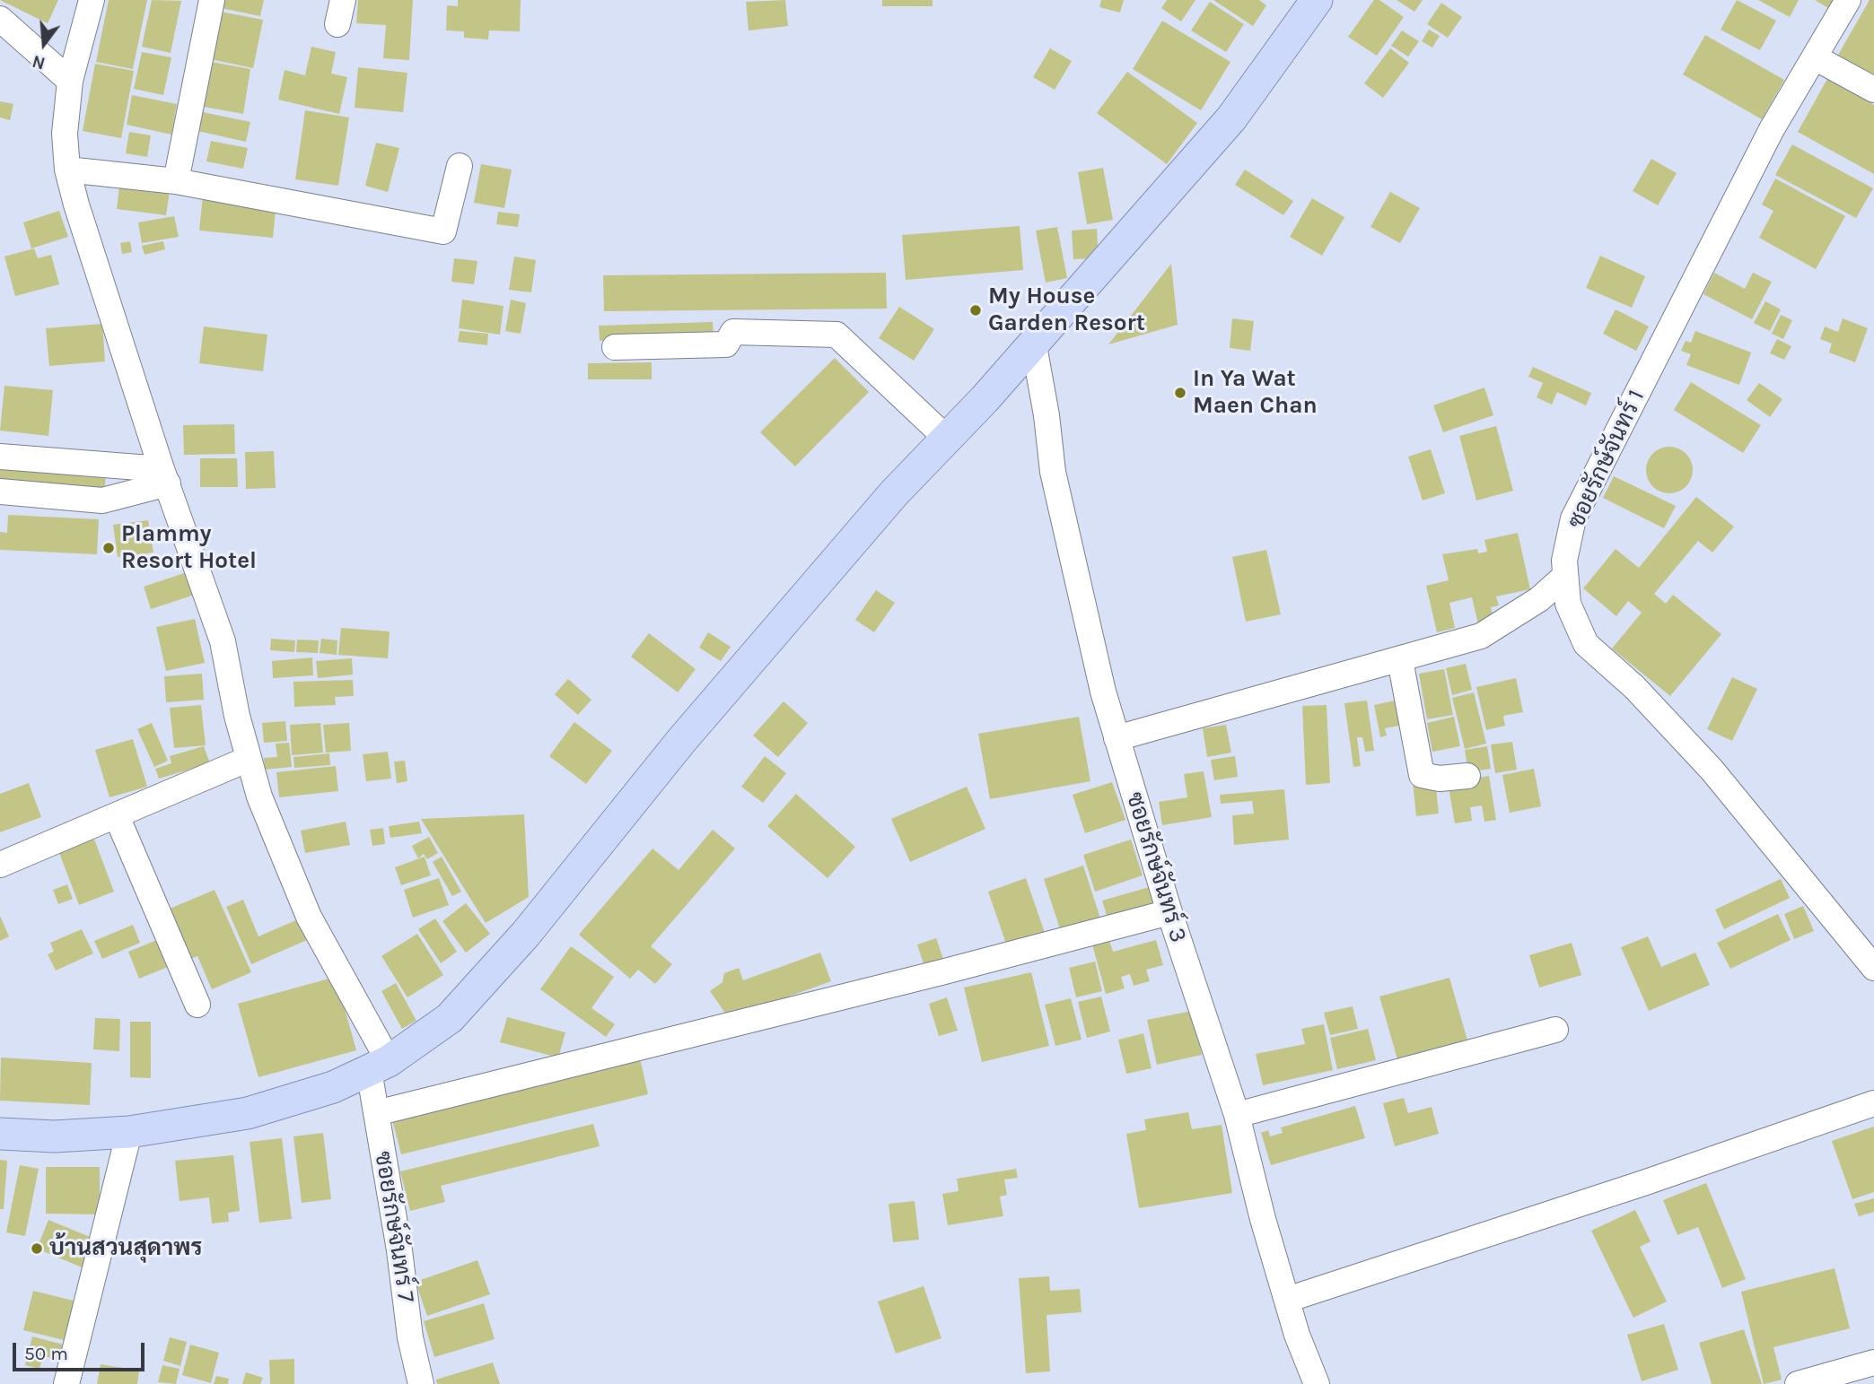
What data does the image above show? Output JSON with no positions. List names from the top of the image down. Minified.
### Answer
{"streets":{"street":["ซอยรักษ์จันทร์ 1","ซอยรักษ์จันทร์ 3","ซอยรักษ์จันทร์ 7"]},"places":["My House Garden Resort","In Ya Wat Maen Chan","Plammy Resort Hotel","บ้านสวนสุดาพร"],"scale_bar":"50 m","north":"bottom"}
